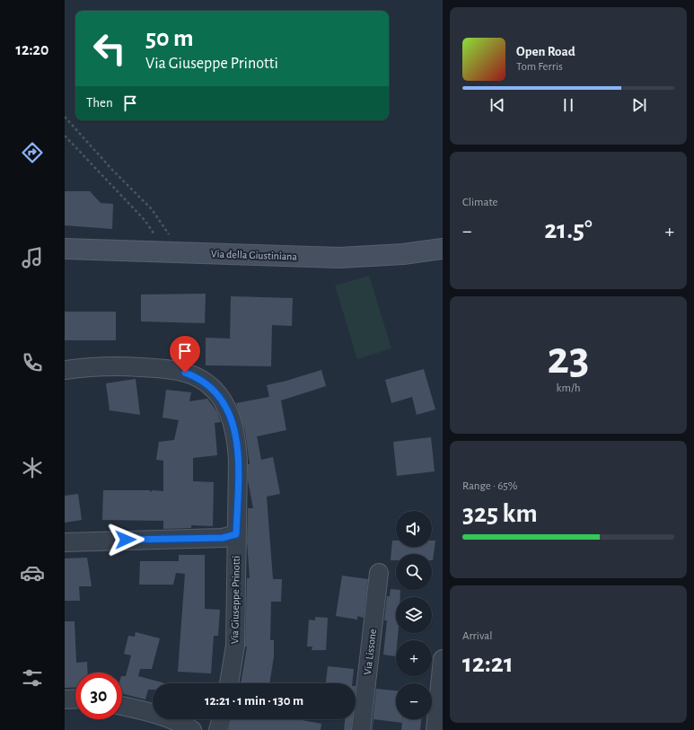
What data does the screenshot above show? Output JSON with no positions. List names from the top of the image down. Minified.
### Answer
{"streets":{"street":["Via della Giustiniana","Via Giuseppe Prinotti","Via Lissone"]},"page":{"tabs":"12:20","turn":["50 m","Via Giuseppe Prinotti"],"song":["Open Road","Tom Ferris"],"then":"Then","tile":["Climate",["23","km/h"],["Range · 65%","325 km"],["Arrival","12:21"]],"heat":["−","21.5°","+"],"map_buttons":["+","−"],"limit":"30","trip":"12:21 · 1 min · 130 m"}}
